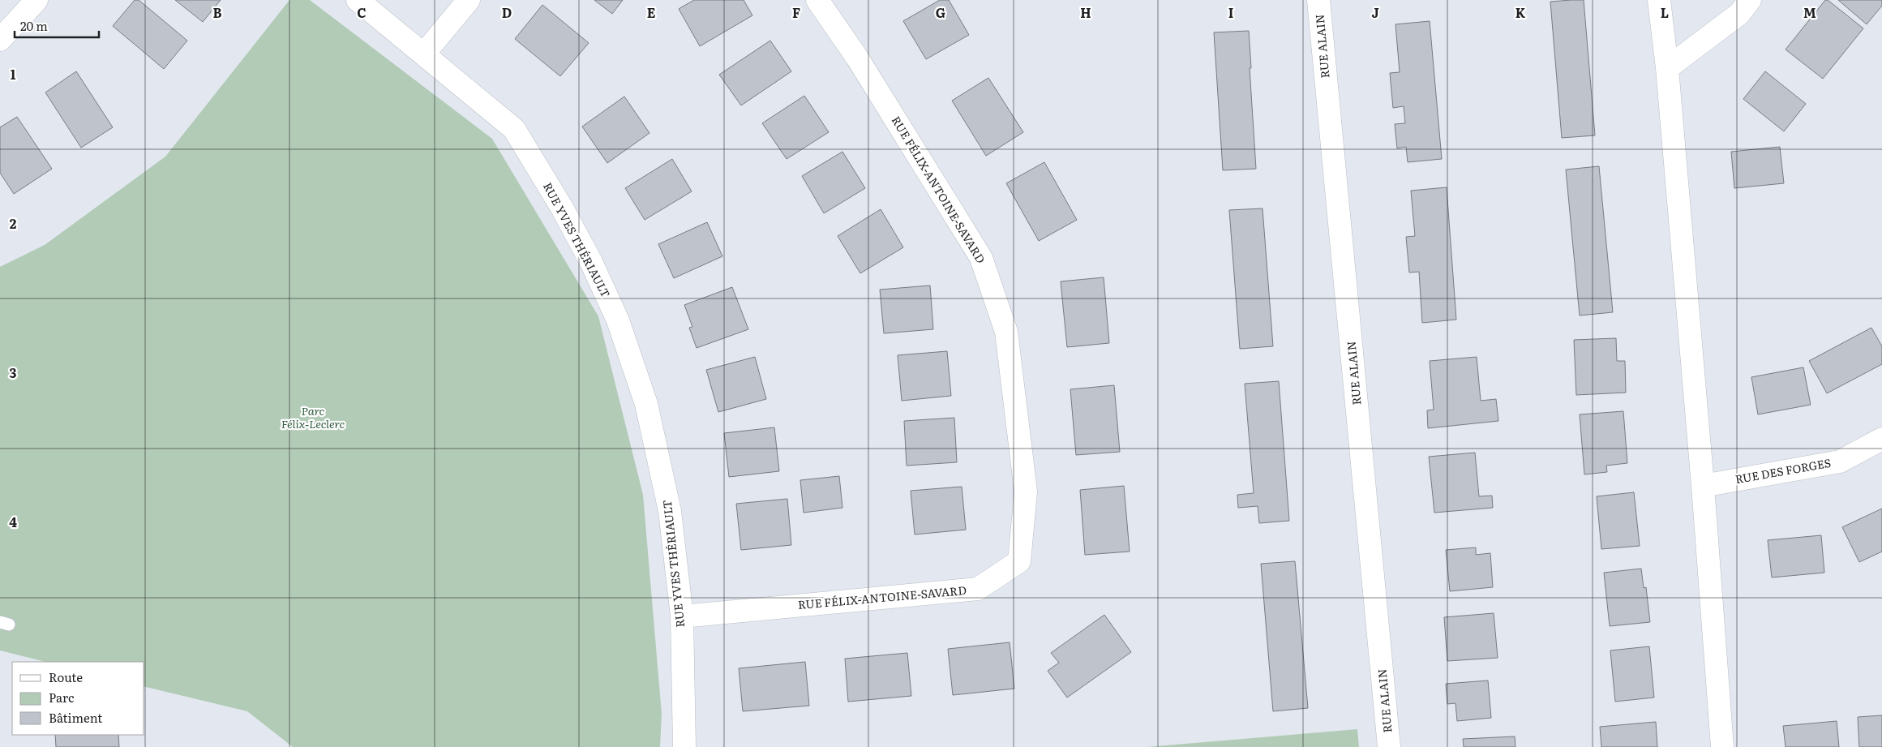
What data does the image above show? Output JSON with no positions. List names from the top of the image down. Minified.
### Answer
{"streets":{"street":["RUE ALAIN","RUE FÉLIX-ANTOINE-SAVARD","RUE YVES THÉRIAULT","RUE DES FORGES"]},"crossings":[["RUE FÉLIX-ANTOINE-SAVARD","RUE YVES THÉRIAULT"]],"parks":["Parc Félix-Leclerc"],"legend":["Route","Parc","Bâtiment"],"scale_bar":"20 m","grid":{"columns":["B","C","D","E","F","G","H","I","J","K","L","M"],"rows":["1","2","3","4"]}}
